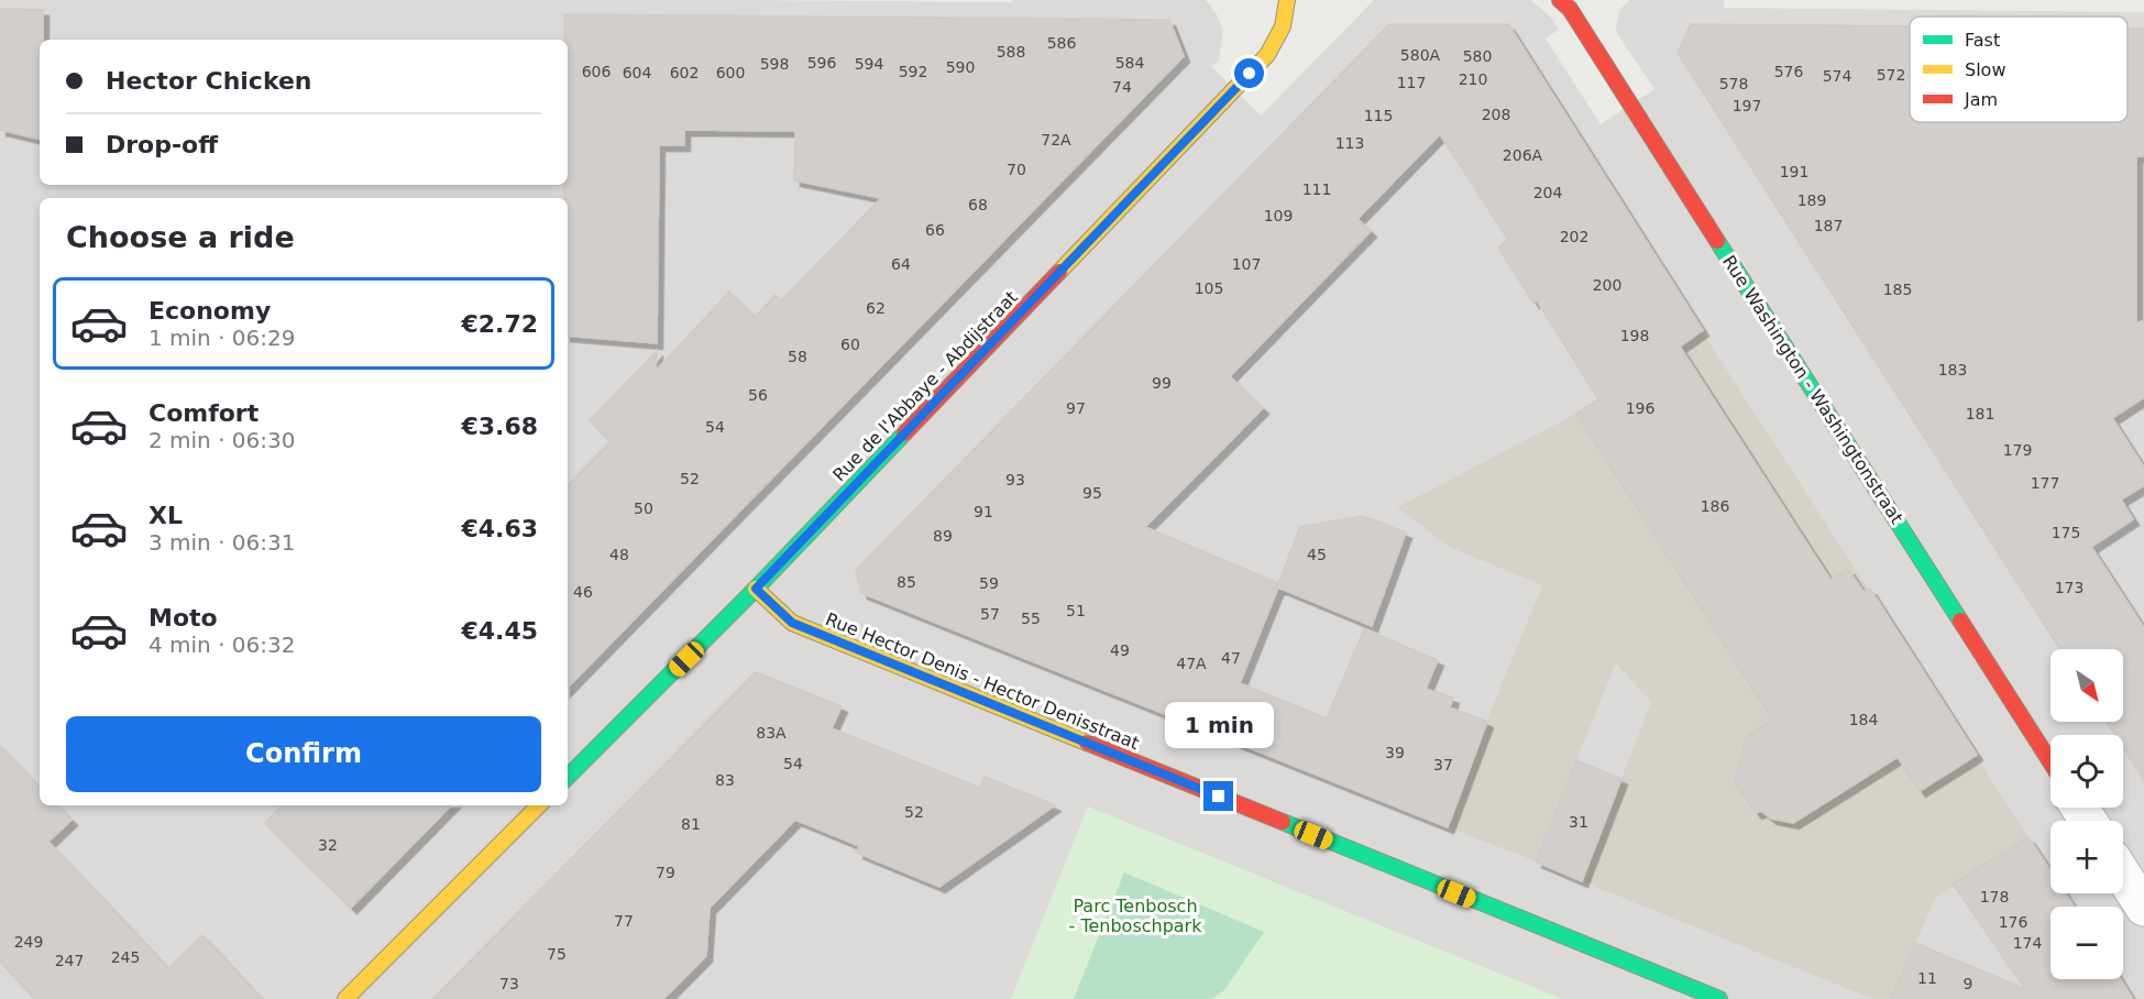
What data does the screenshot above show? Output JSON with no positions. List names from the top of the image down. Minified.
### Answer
{"streets":{"street":["Rue de l'Abbaye - Abdijstraat","Rue Washington - Washingtonstraat","Rue Hector Denis - Hector Denisstraat"]},"crossings":[["Rue de l'Abbaye - Abdijstraat","Rue Hector Denis - Hector Denisstraat"]],"parks":["Parc Tenbosch - Tenboschpark"],"house_numbers":["586","588","580A","580","596","584","598","594","590","606","592","576","604","602","600","572","574","210","117","578","74","197","208","115","72A","113","206A","70","191","111","204","189","68","109","187","66","202","64","107","200","105","185","62","198","60","58","183","99","56","97","196","181","54","179","52","93","177","95","186","50","91","175","89","48","45","85","59","173","46","51","57","55","49","47","47A","184","83A","39","54","37","83","52","31","81","32","79","178","77","176","249","174","75","245","247","11","73","9"],"legend":["Fast","Slow","Jam"],"north":"bottom right","page":{"banner":["Hector Chicken","Drop-off"],"heading":"Choose a ride","list":[{"name":"Economy","note":"1 min · 06:29","value":"€2.72"},{"name":"Comfort","note":"2 min · 06:30","value":"€3.68"},{"name":"XL","note":"3 min · 06:31","value":"€4.63"},{"name":"Moto","note":"4 min · 06:32","value":"€4.45"}],"map_buttons":["+","−"],"bubble":"1 min","buttons":"Confirm"}}
